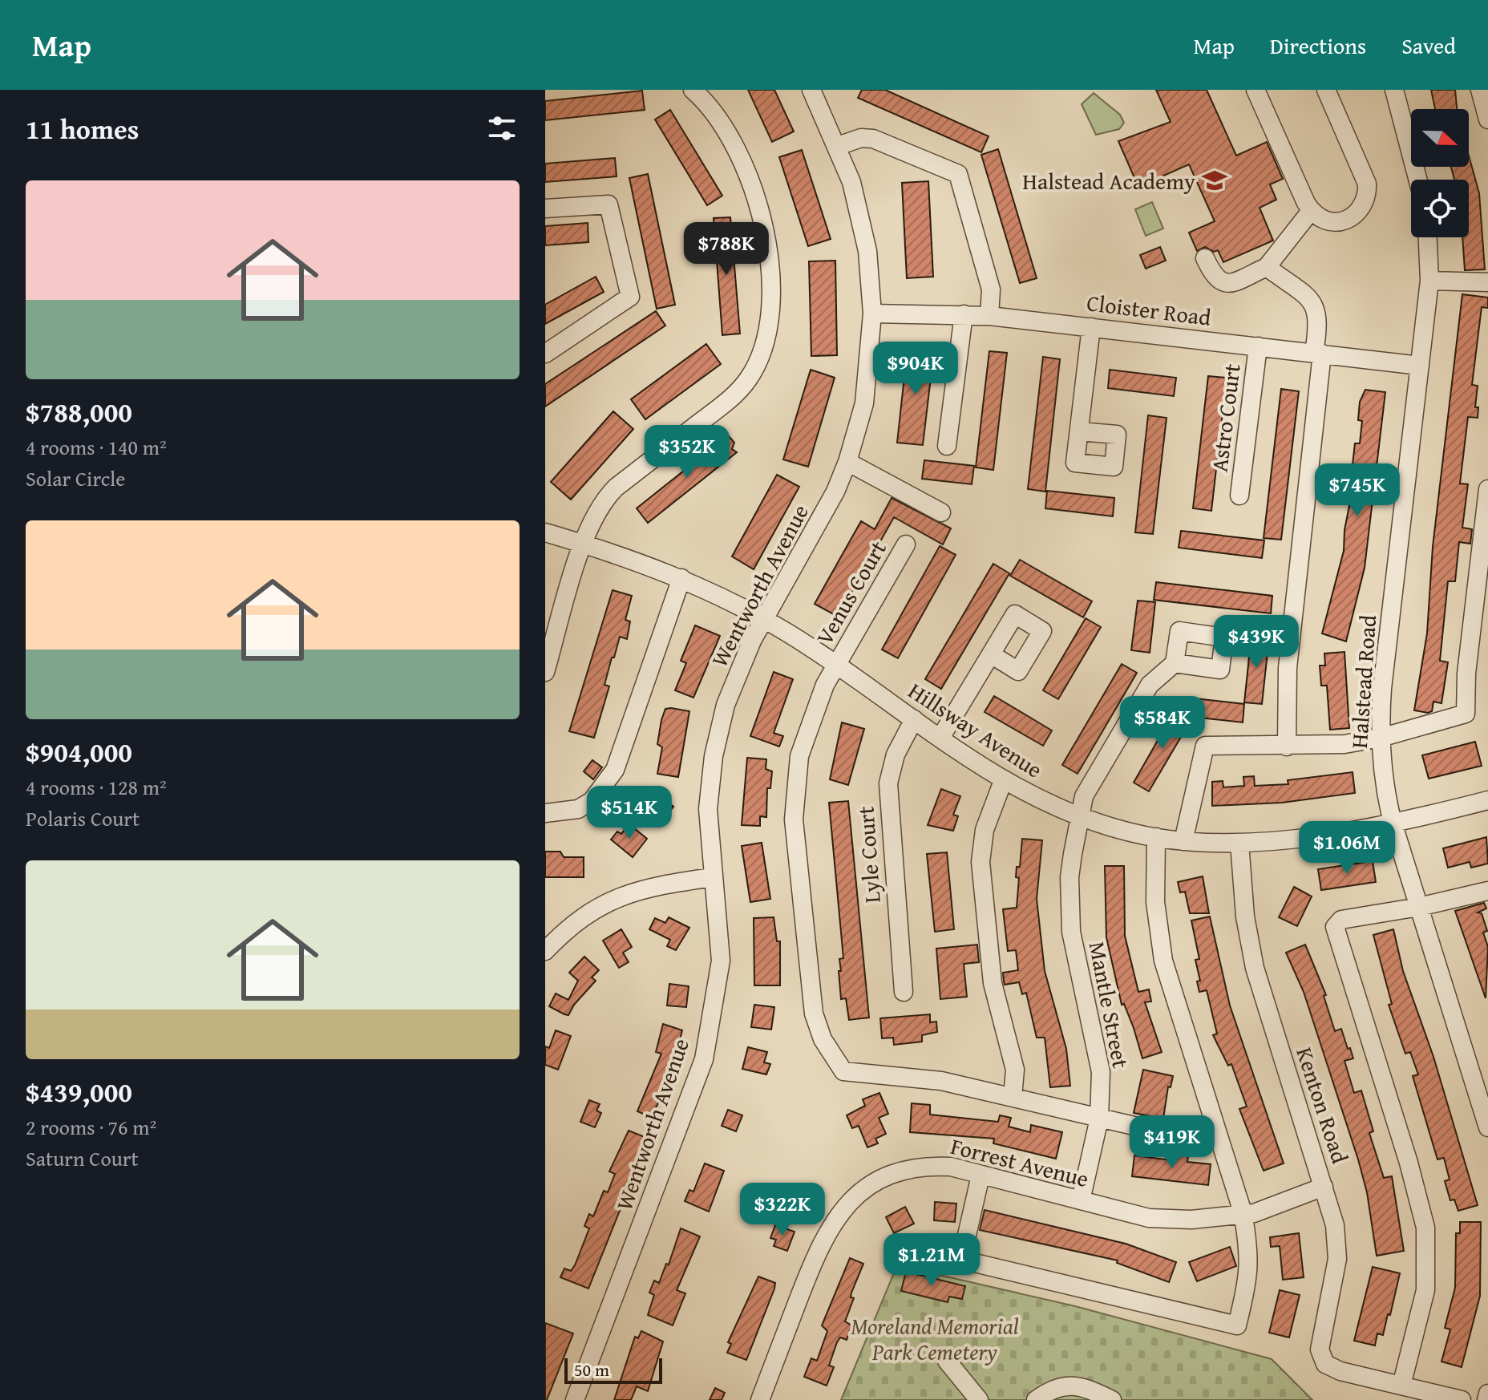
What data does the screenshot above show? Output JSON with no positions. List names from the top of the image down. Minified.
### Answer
{"streets":{"street":["Cloister Road","Astro Court","Wentworth Avenue","Venus Court","Halstead Road","Hillsway Avenue","Lyle Court","Mantle Street","Kenton Road","Forrest Avenue"]},"crossings":[["Cloister Road","Astro Court"],["Cloister Road","Wentworth Avenue"],["Cloister Road","Halstead Road"],["Wentworth Avenue","Hillsway Avenue"],["Venus Court","Hillsway Avenue"],["Halstead Road","Hillsway Avenue"],["Hillsway Avenue","Lyle Court"],["Hillsway Avenue","Mantle Street"],["Hillsway Avenue","Kenton Road"],["Mantle Street","Forrest Avenue"],["Kenton Road","Forrest Avenue"]],"parks":["Moreland Memorial Park Cemetery"],"places":{"school or university":["Halstead Academy"]},"scale_bar":"50 m","north":"right","page":{"header":"Map","nav":["Map","Directions","Saved"],"heading":"11 homes","list":[{"name":"$788,000","note":"4 rooms · 140 m² · Solar Circle"},{"name":"$904,000","note":"4 rooms · 128 m² · Polaris Court"},{"name":"$439,000","note":"2 rooms · 76 m² · Saturn Court"}],"price":["$788K","$904K","$352K","$745K","$439K","$584K","$514K","$1.06M","$419K","$322K","$1.21M"],"scale":"50 m"}}
